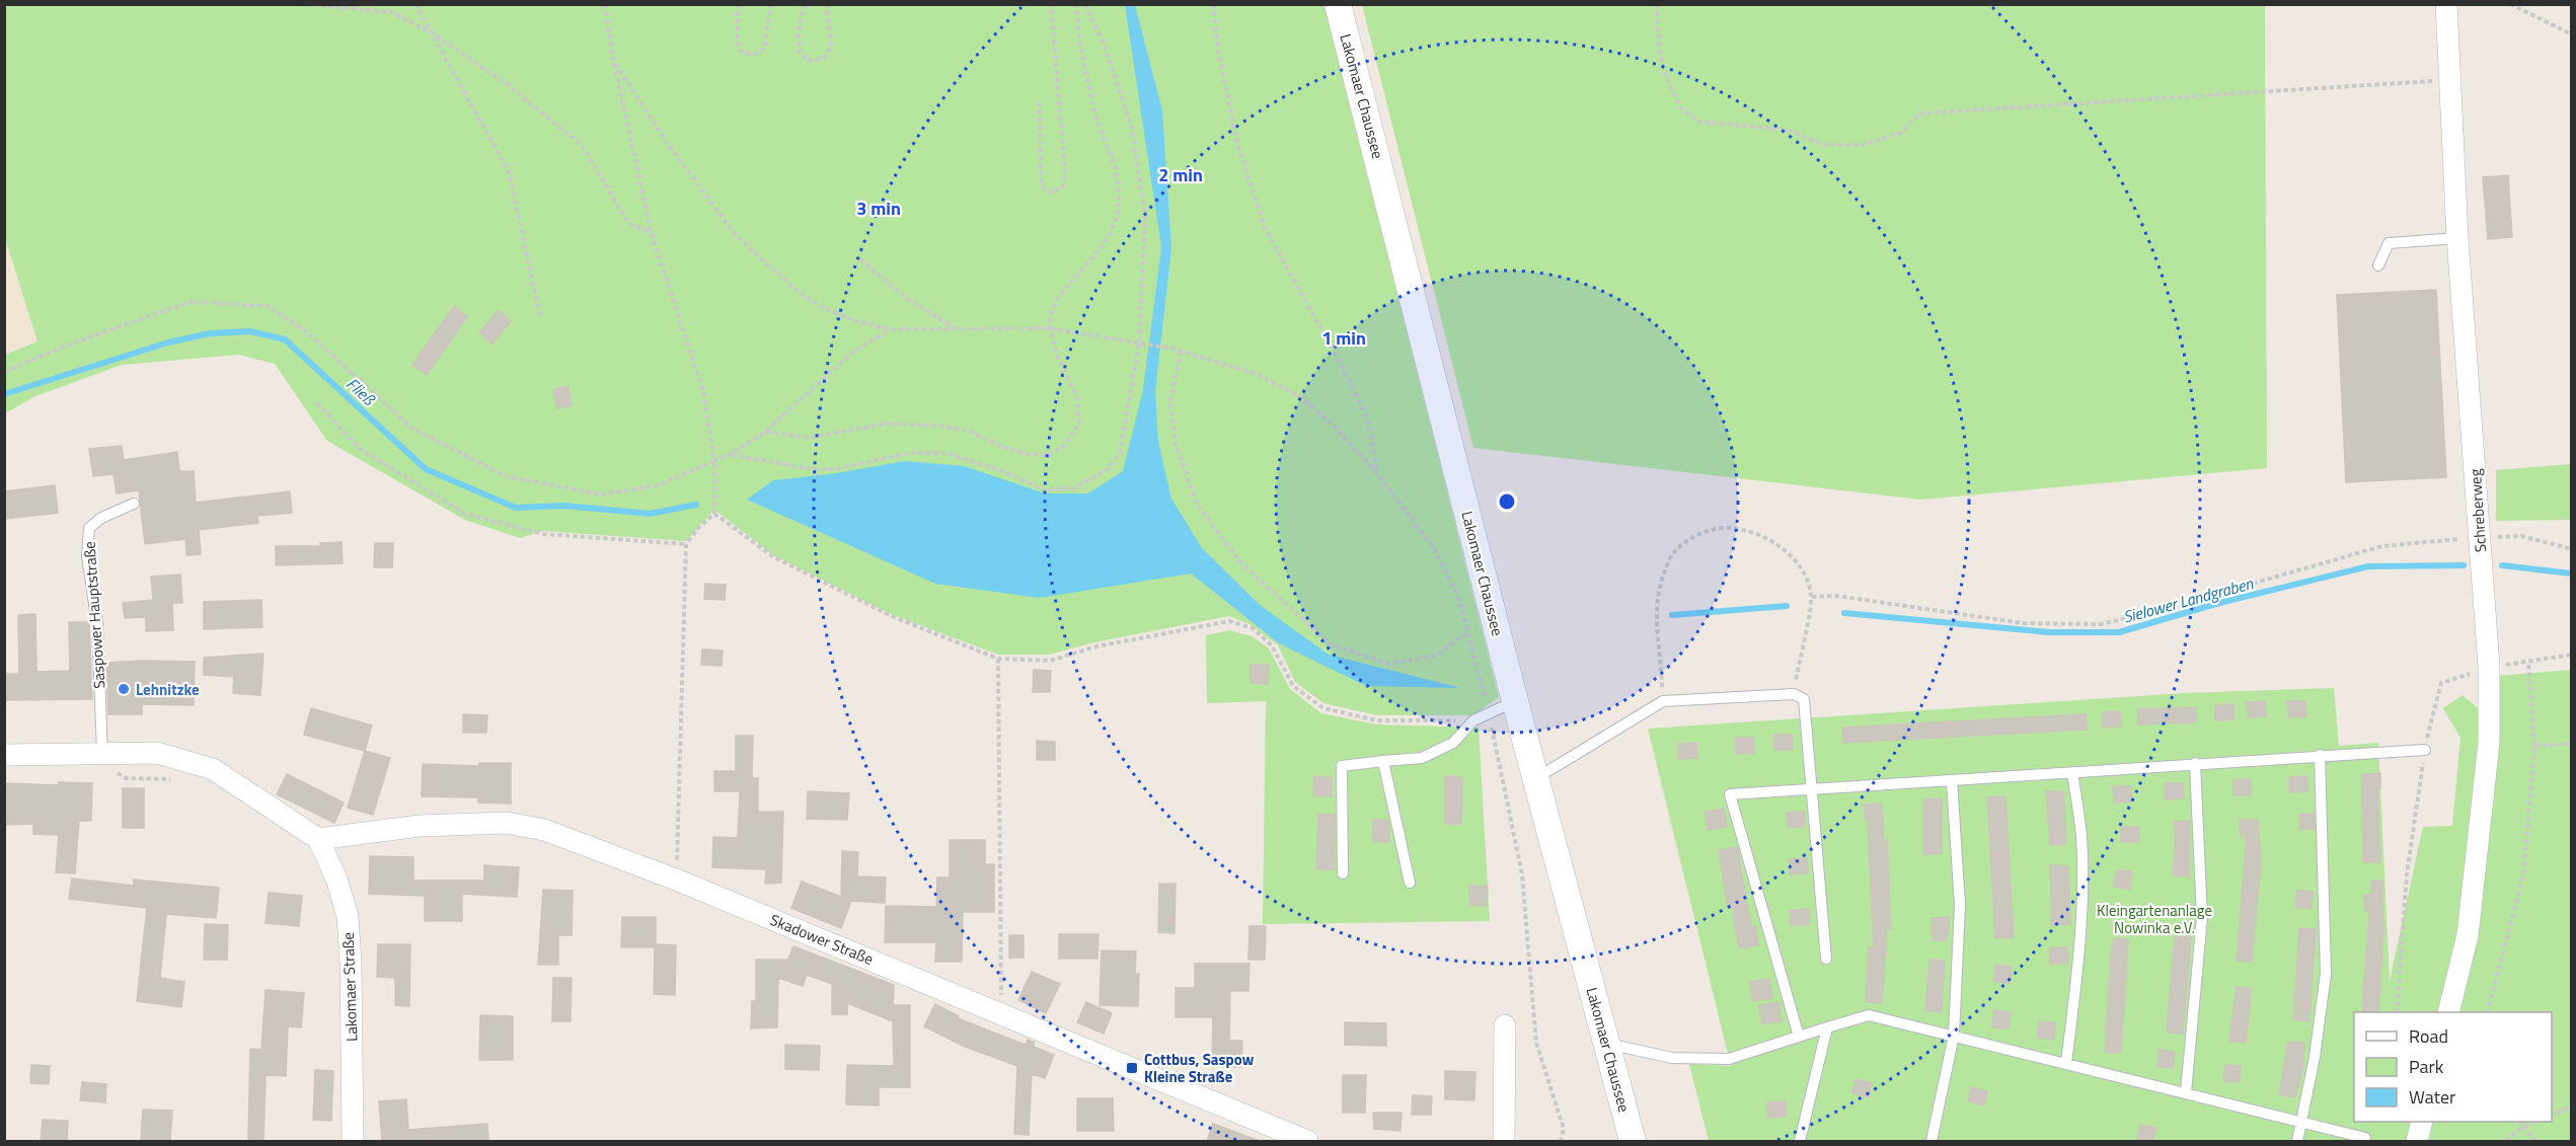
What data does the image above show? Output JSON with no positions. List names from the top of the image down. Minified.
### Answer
{"streets":{"street":["Lakomaer Chaussee","Schreberweg","Skadower Straße","Lakomaer Straße"],"lane":["Saspower Hauptstraße"]},"crossings":[["Skadower Straße","Lakomaer Straße"]],"water":["Fließ","Sielower Landgraben"],"parks":["Kleingartenanlage Nowinka e.V."],"places":{"other":["Lehnitzke"],"transit":["Cottbus, Saspow Kleine Straße"]},"legend":["Road","Park","Water"],"rings":["2 min","3 min","1 min"]}
